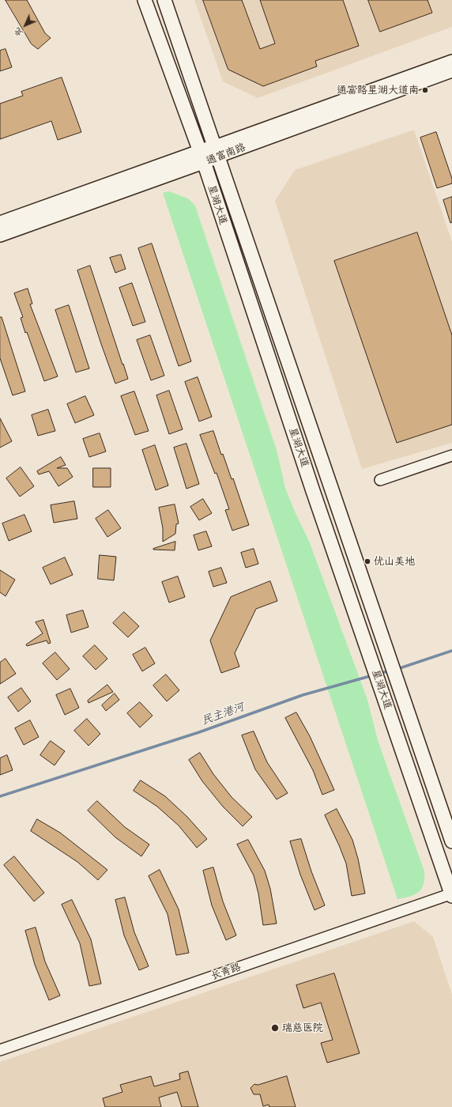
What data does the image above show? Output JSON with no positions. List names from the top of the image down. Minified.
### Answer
{"streets":{"main road":["通富南路","星湖大道"],"street":["长青路"]},"crossings":[["通富南路","星湖大道"],["星湖大道","长青路"]],"water":["民主港河"],"places":["通富路星湖大道南","优山美地","瑞慈医院"],"north":"bottom left"}
